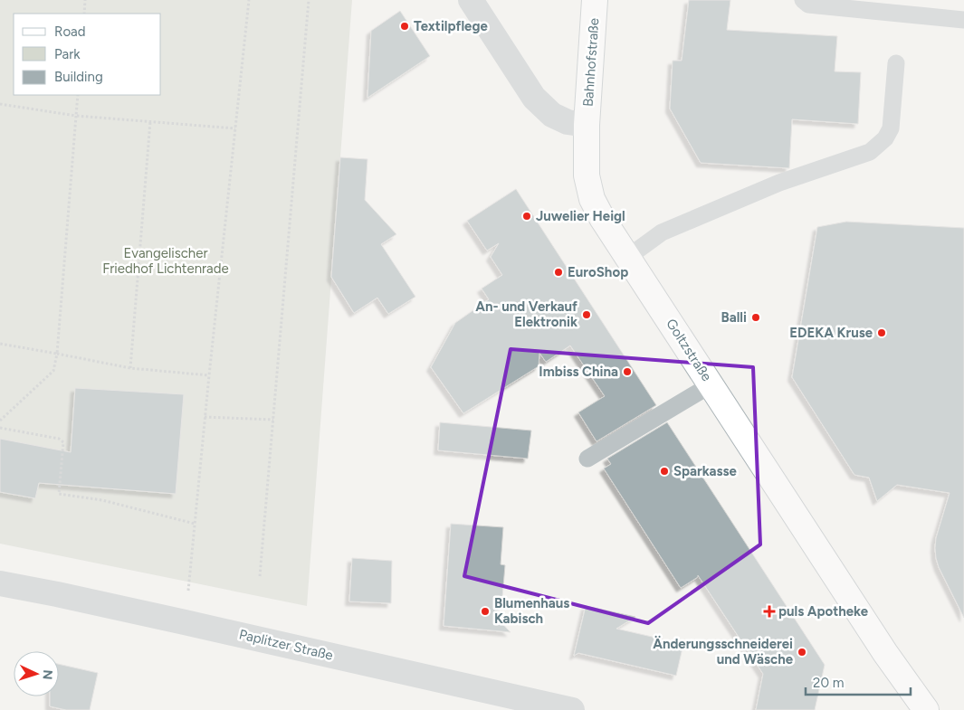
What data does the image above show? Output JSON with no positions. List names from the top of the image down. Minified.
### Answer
{"streets":{"street":["Bahnhofstraße","Goltzstraße","Paplitzer Straße"]},"crossings":[["Bahnhofstraße","Goltzstraße"]],"parks":["Evangelischer Friedhof Lichtenrade"],"places":{"other":["Textilpflege","Juwelier Heigl","EuroShop","An- und Verkauf Elektronik","Balli","EDEKA Kruse","Imbiss China","Sparkasse","Blumenhaus Kabisch","Änderungsschneiderei und Wäsche"],"health":["puls Apotheke"]},"legend":["Road","Park","Building"],"scale_bar":"20 m","north":"right"}
